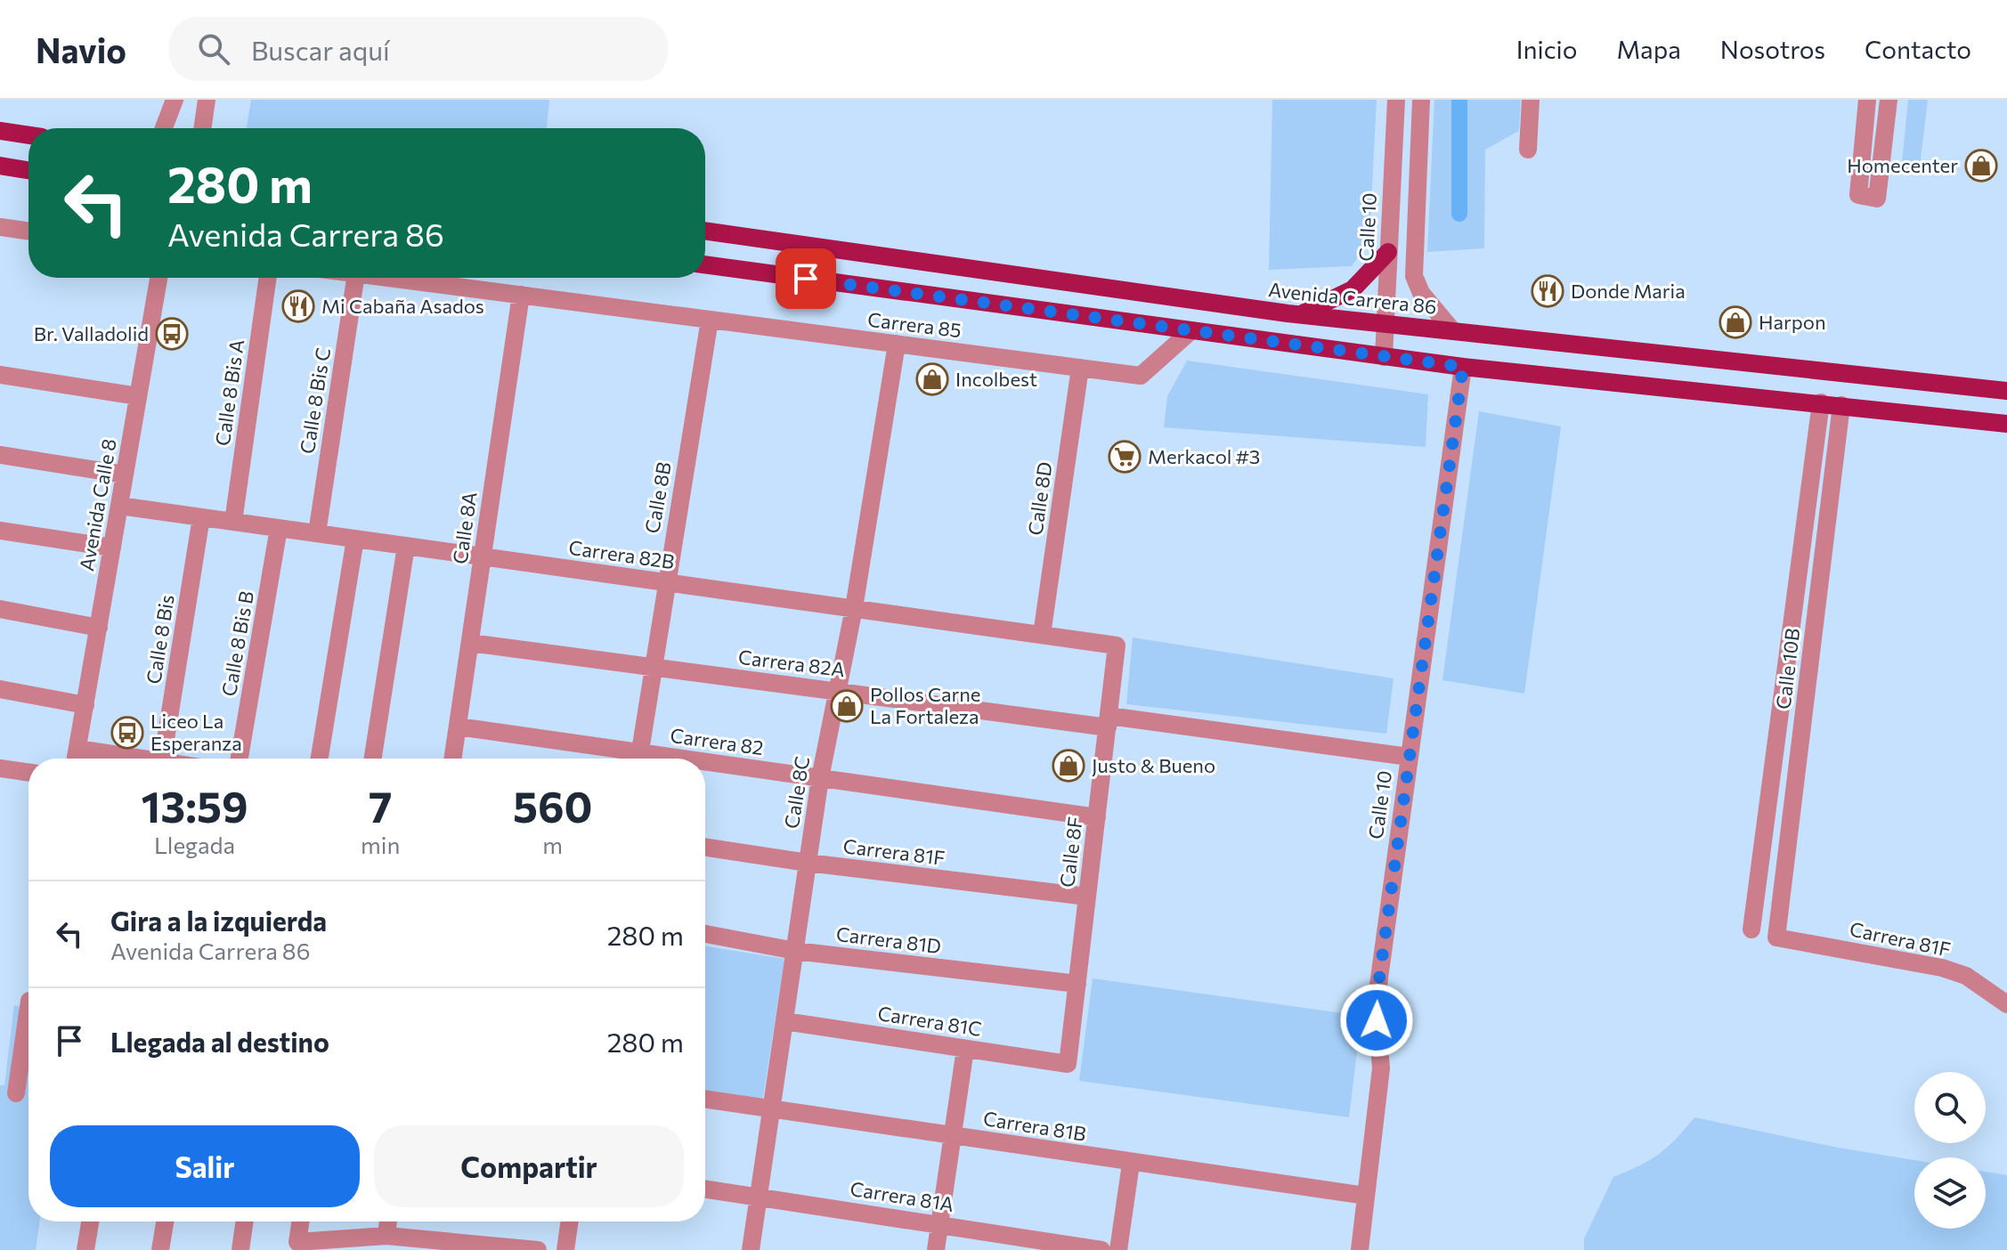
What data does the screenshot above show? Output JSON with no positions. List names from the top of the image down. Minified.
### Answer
{"streets":{"main road":["Avenida Carrera 86"],"street":["Calle 10","Carrera 85","Calle 8 Bis A","Calle 8 Bis C","Calle 8B","Calle 8D","Avenida Calle 8","Calle 8A","Carrera 82B","Calle 8 Bis","Calle 8 Bis B","Carrera 82A","Calle 10B","Carrera 82","Calle 8C","Carrera 81F","Calle 8F","Carrera 81D","Carrera 81C","Carrera 81B","Carrera 81A"]},"crossings":[["Calle 10","Avenida Carrera 86"],["Calle 10","Carrera 82A"],["Calle 10","Carrera 81B"],["Carrera 85","Calle 8B"],["Carrera 85","Calle 8D"],["Carrera 85","Calle 8A"],["Carrera 85","Calle 8C"],["Calle 8 Bis A","Carrera 82B"],["Calle 8 Bis C","Carrera 82B"],["Calle 8B","Carrera 82B"],["Calle 8B","Carrera 82A"],["Calle 8D","Carrera 82B"],["Avenida Calle 8","Carrera 82B"],["Calle 8A","Carrera 82B"],["Calle 8A","Carrera 82A"],["Calle 8A","Carrera 82"],["Carrera 82B","Calle 8 Bis"],["Carrera 82B","Calle 8 Bis B"],["Carrera 82B","Calle 8C"],["Carrera 82B","Calle 8F"],["Carrera 82A","Calle 8C"],["Carrera 82A","Calle 8F"],["Calle 10B","Carrera 81F"],["Carrera 82","Calle 8C"],["Carrera 82","Calle 8F"],["Calle 8C","Carrera 81F"],["Calle 8C","Carrera 81D"],["Calle 8C","Carrera 81C"],["Calle 8C","Carrera 81B"],["Calle 8C","Carrera 81A"],["Carrera 81F","Calle 8F"],["Calle 8F","Carrera 81D"],["Calle 8F","Carrera 81C"]],"places":{"shop":["Homecenter","Harpon","Incolbest","Pollos Carne La Fortaleza","Justo & Bueno"],"restaurant":["Donde Maria","Mi Cabaña Asados"],"bus stop":["Br. Valladolid","Liceo La Esperanza"],"supermarket":["Merkacol #3"]},"page":{"header":"Navio","search":"Buscar aquí","nav":["Inicio","Mapa","Nosotros","Contacto"],"turn":["280 m","Avenida Carrera 86"],"eta":["13:59","Llegada","7","min","560","m"],"list":[{"name":"Gira a la izquierda","note":"Avenida Carrera 86","value":"280 m"},{"name":"Llegada al destino","value":"280 m"}],"buttons":["Salir","Compartir"]}}
